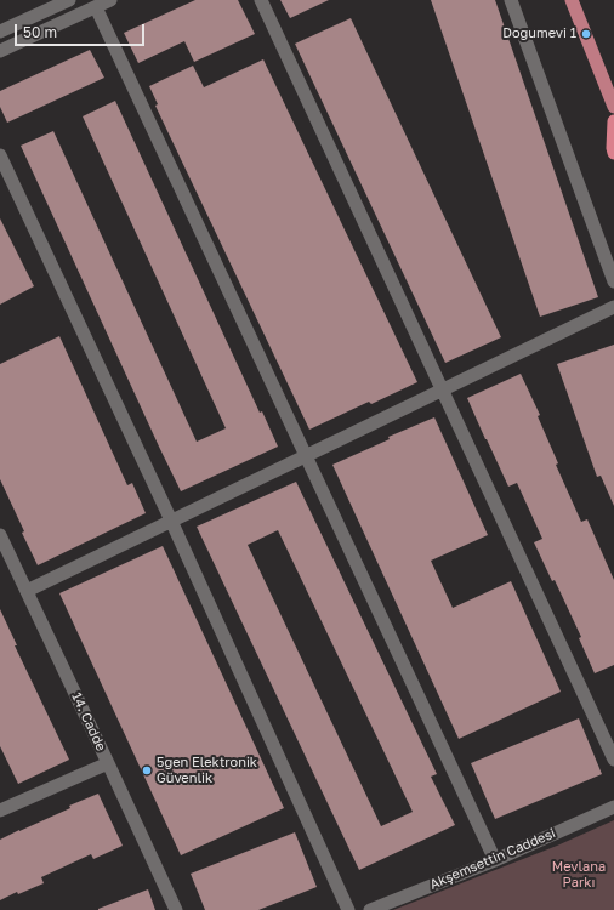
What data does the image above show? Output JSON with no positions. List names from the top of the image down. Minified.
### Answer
{"streets":{"street":["14. Cadde","Akşemsettin Caddesi"]},"parks":["Mevlana Parkı"],"places":["Doğumevi 1","5gen Elektronik Güvenlik"],"scale_bar":"50 m"}
